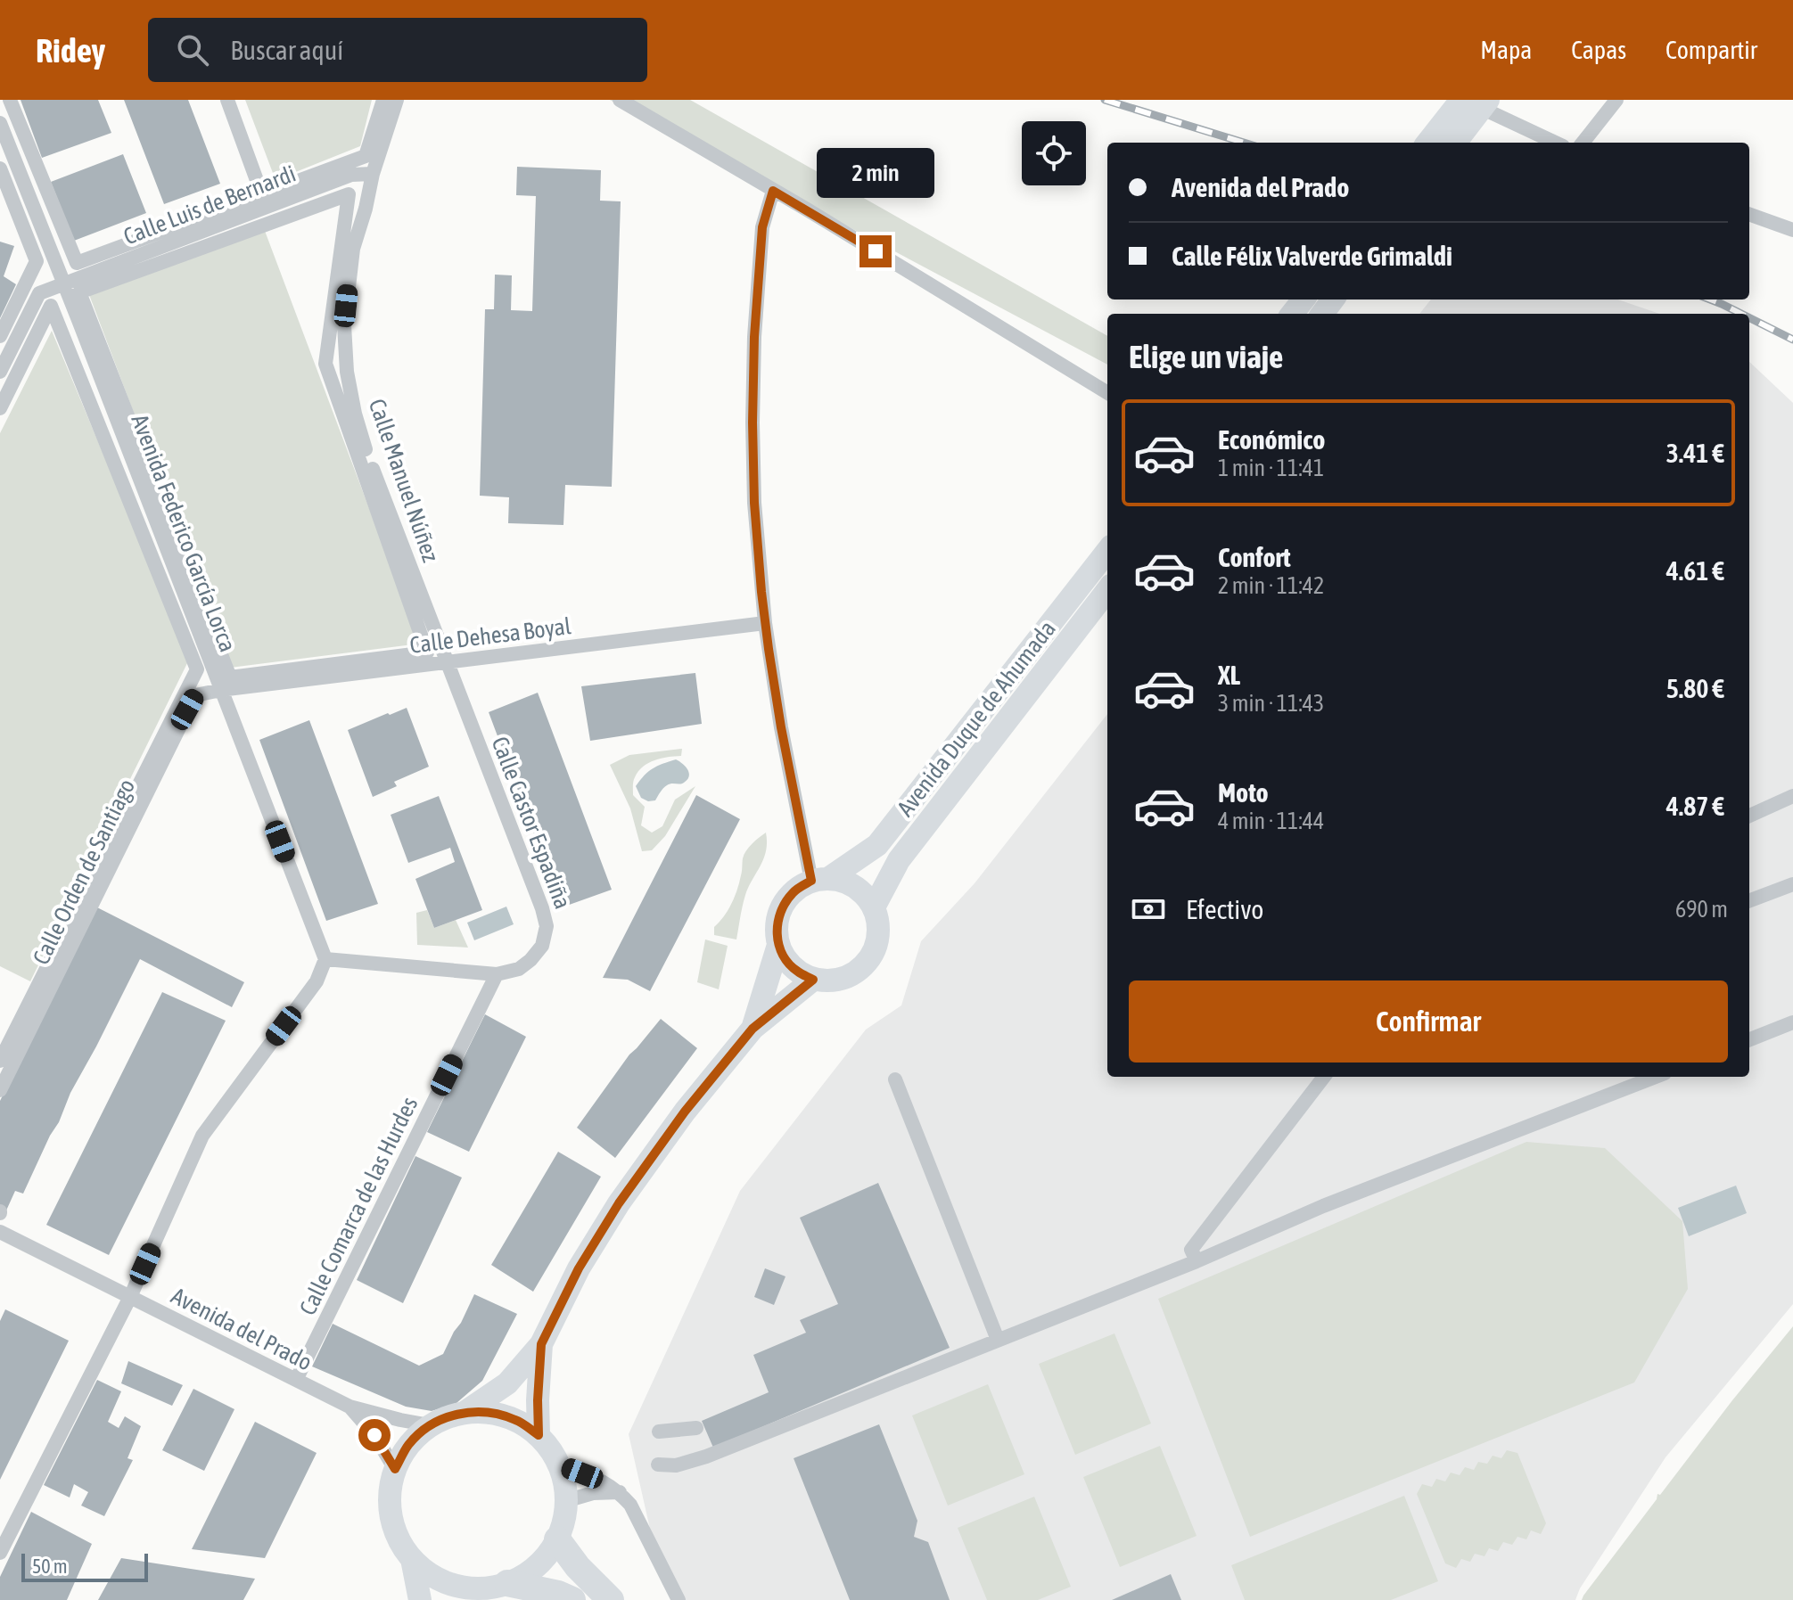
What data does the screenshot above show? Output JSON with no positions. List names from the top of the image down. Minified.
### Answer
{"streets":{"main road":["Avenida Duque de Ahumada"],"street":["Calle Luis de Bernardi","Calle Manuel Núñez","Avenida Federico García Lorca","Calle Dehesa Boyal","Calle Castor Espadiña","Calle Orden de Santiago","Calle Comarca de las Hurdes","Avenida del Prado"]},"crossings":[["Calle Luis de Bernardi","Calle Manuel Núñez"],["Calle Luis de Bernardi","Avenida Federico García Lorca"],["Calle Manuel Núñez","Calle Dehesa Boyal"],["Calle Manuel Núñez","Calle Castor Espadiña"],["Avenida Federico García Lorca","Calle Dehesa Boyal"],["Avenida Federico García Lorca","Calle Castor Espadiña"],["Avenida Federico García Lorca","Calle Orden de Santiago"],["Calle Dehesa Boyal","Calle Castor Espadiña"],["Calle Dehesa Boyal","Calle Orden de Santiago"],["Calle Castor Espadiña","Calle Comarca de las Hurdes"],["Calle Comarca de las Hurdes","Avenida del Prado"]],"scale_bar":"50 m","page":{"header":"Ridey","search":"Buscar aquí","nav":["Mapa","Capas","Compartir"],"banner":["Avenida del Prado","Calle Félix Valverde Grimaldi"],"bubble":"2 min","heading":"Elige un viaje","list":[{"name":"Económico","note":"1 min · 11:41","value":"3.41 €"},{"name":"Confort","note":"2 min · 11:42","value":"4.61 €"},{"name":"XL","note":"3 min · 11:43","value":"5.80 €"},{"name":"Moto","note":"4 min · 11:44","value":"4.87 €"}],"pay":["Efectivo","690 m"],"buttons":"Confirmar","scale":"50 m"}}
